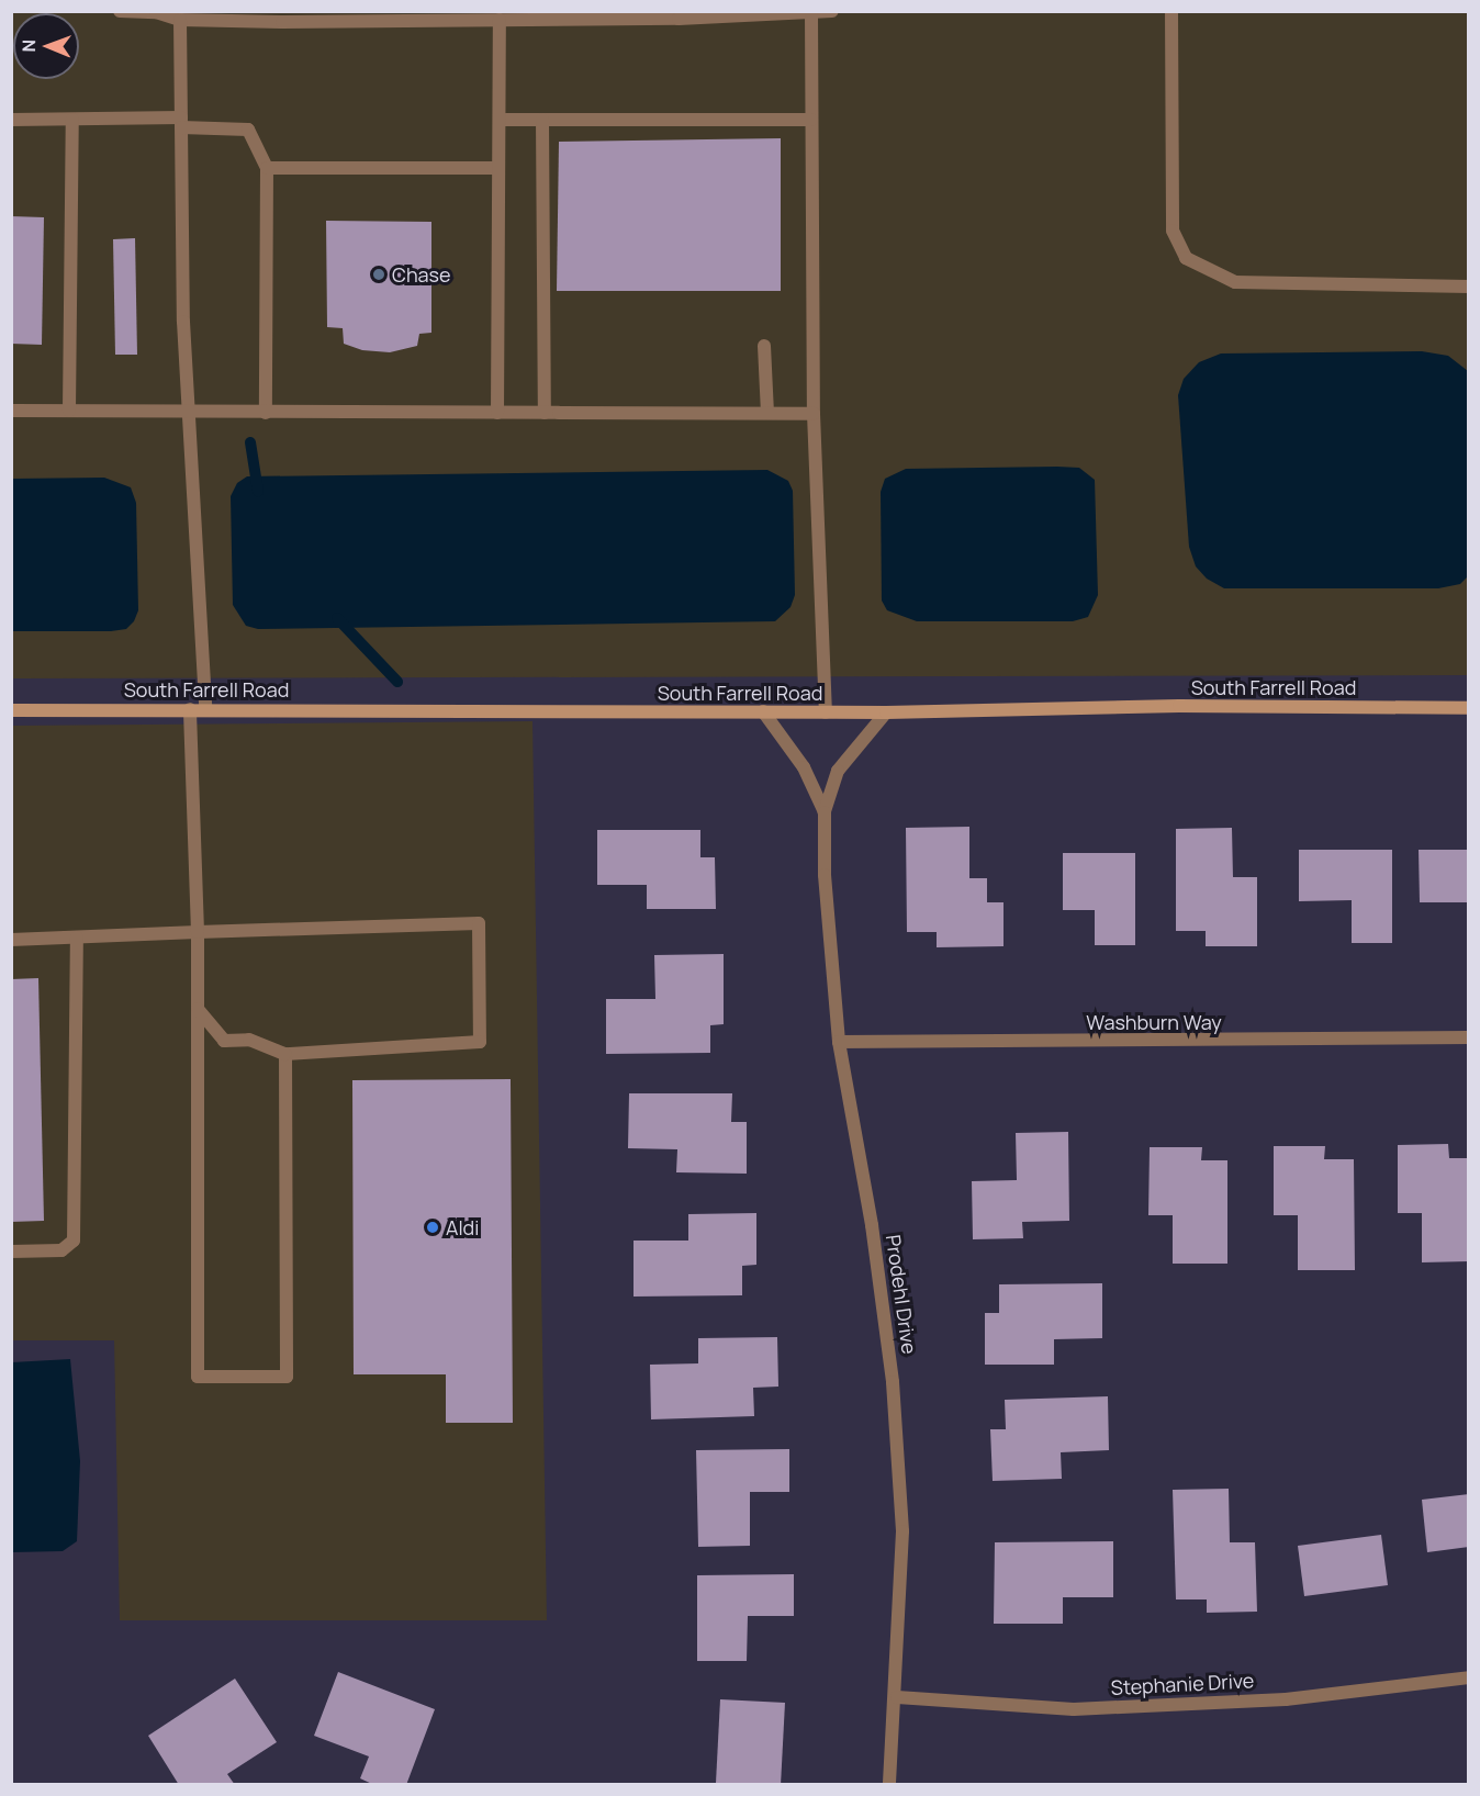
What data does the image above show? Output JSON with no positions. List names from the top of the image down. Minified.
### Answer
{"streets":{"street":["South Farrell Road","Washburn Way","Prodehl Drive","Stephanie Drive"]},"crossings":[["South Farrell Road","Prodehl Drive"],["Washburn Way","Prodehl Drive"],["Prodehl Drive","Stephanie Drive"]],"places":["Chase","Aldi"],"north":"left"}
